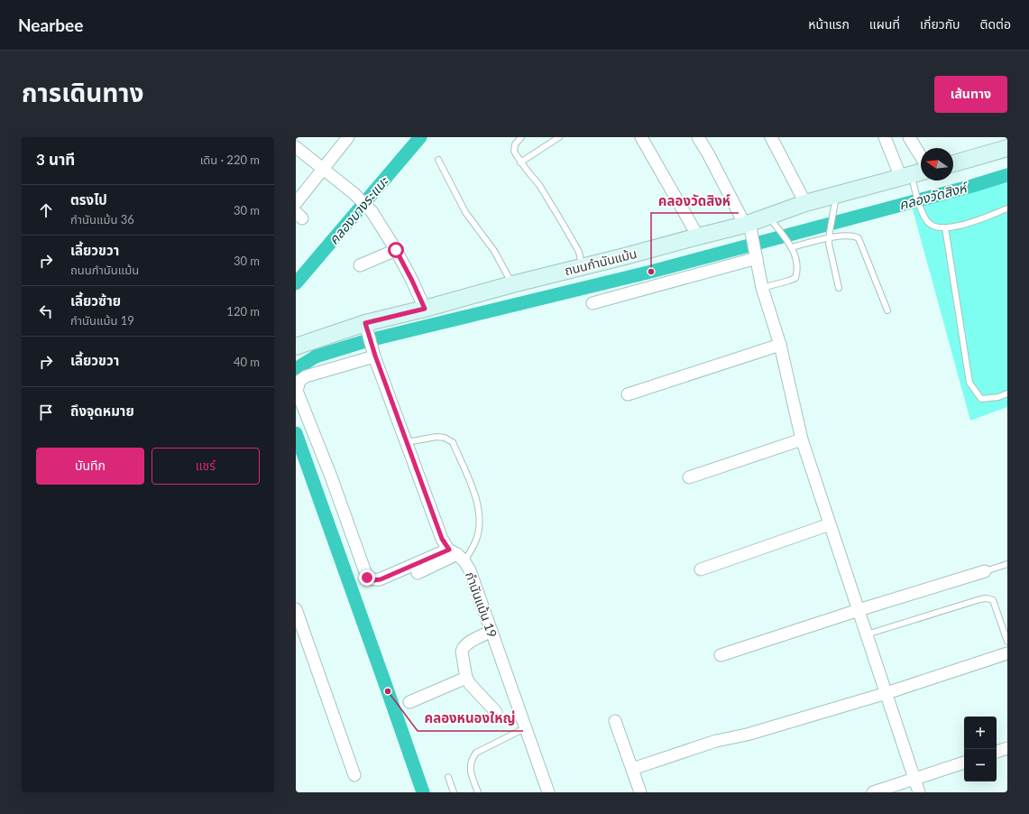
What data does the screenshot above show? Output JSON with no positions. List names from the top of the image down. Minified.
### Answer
{"streets":{"street":["ถนนกำนันแม้น","กำนันแม้น 19"]},"crossings":[["ถนนกำนันแม้น","กำนันแม้น 19"]],"water":["คลองวัดสิงห์","คลองบางระแนะ"],"places":["คลองวัดสิงห์","คลองหนองใหญ่"],"north":"left","page":{"header":"Nearbee","nav":["หน้าแรก","แผนที่","เกี่ยวกับ","ติดต่อ"],"title":"การเดินทาง","buttons":["เส้นทาง",["บันทึก","แชร์"]],"heading":["3 นาที","เดิน · 220 m"],"list":[["ตรงไป","กำนันแม้น 36","30 m"],["เลี้ยวขวา","ถนนกำนันแม้น","30 m"],["เลี้ยวซ้าย","กำนันแม้น 19","120 m"],["เลี้ยวขวา","40 m"],"ถึงจุดหมาย"],"map_buttons":["+","−"]}}
